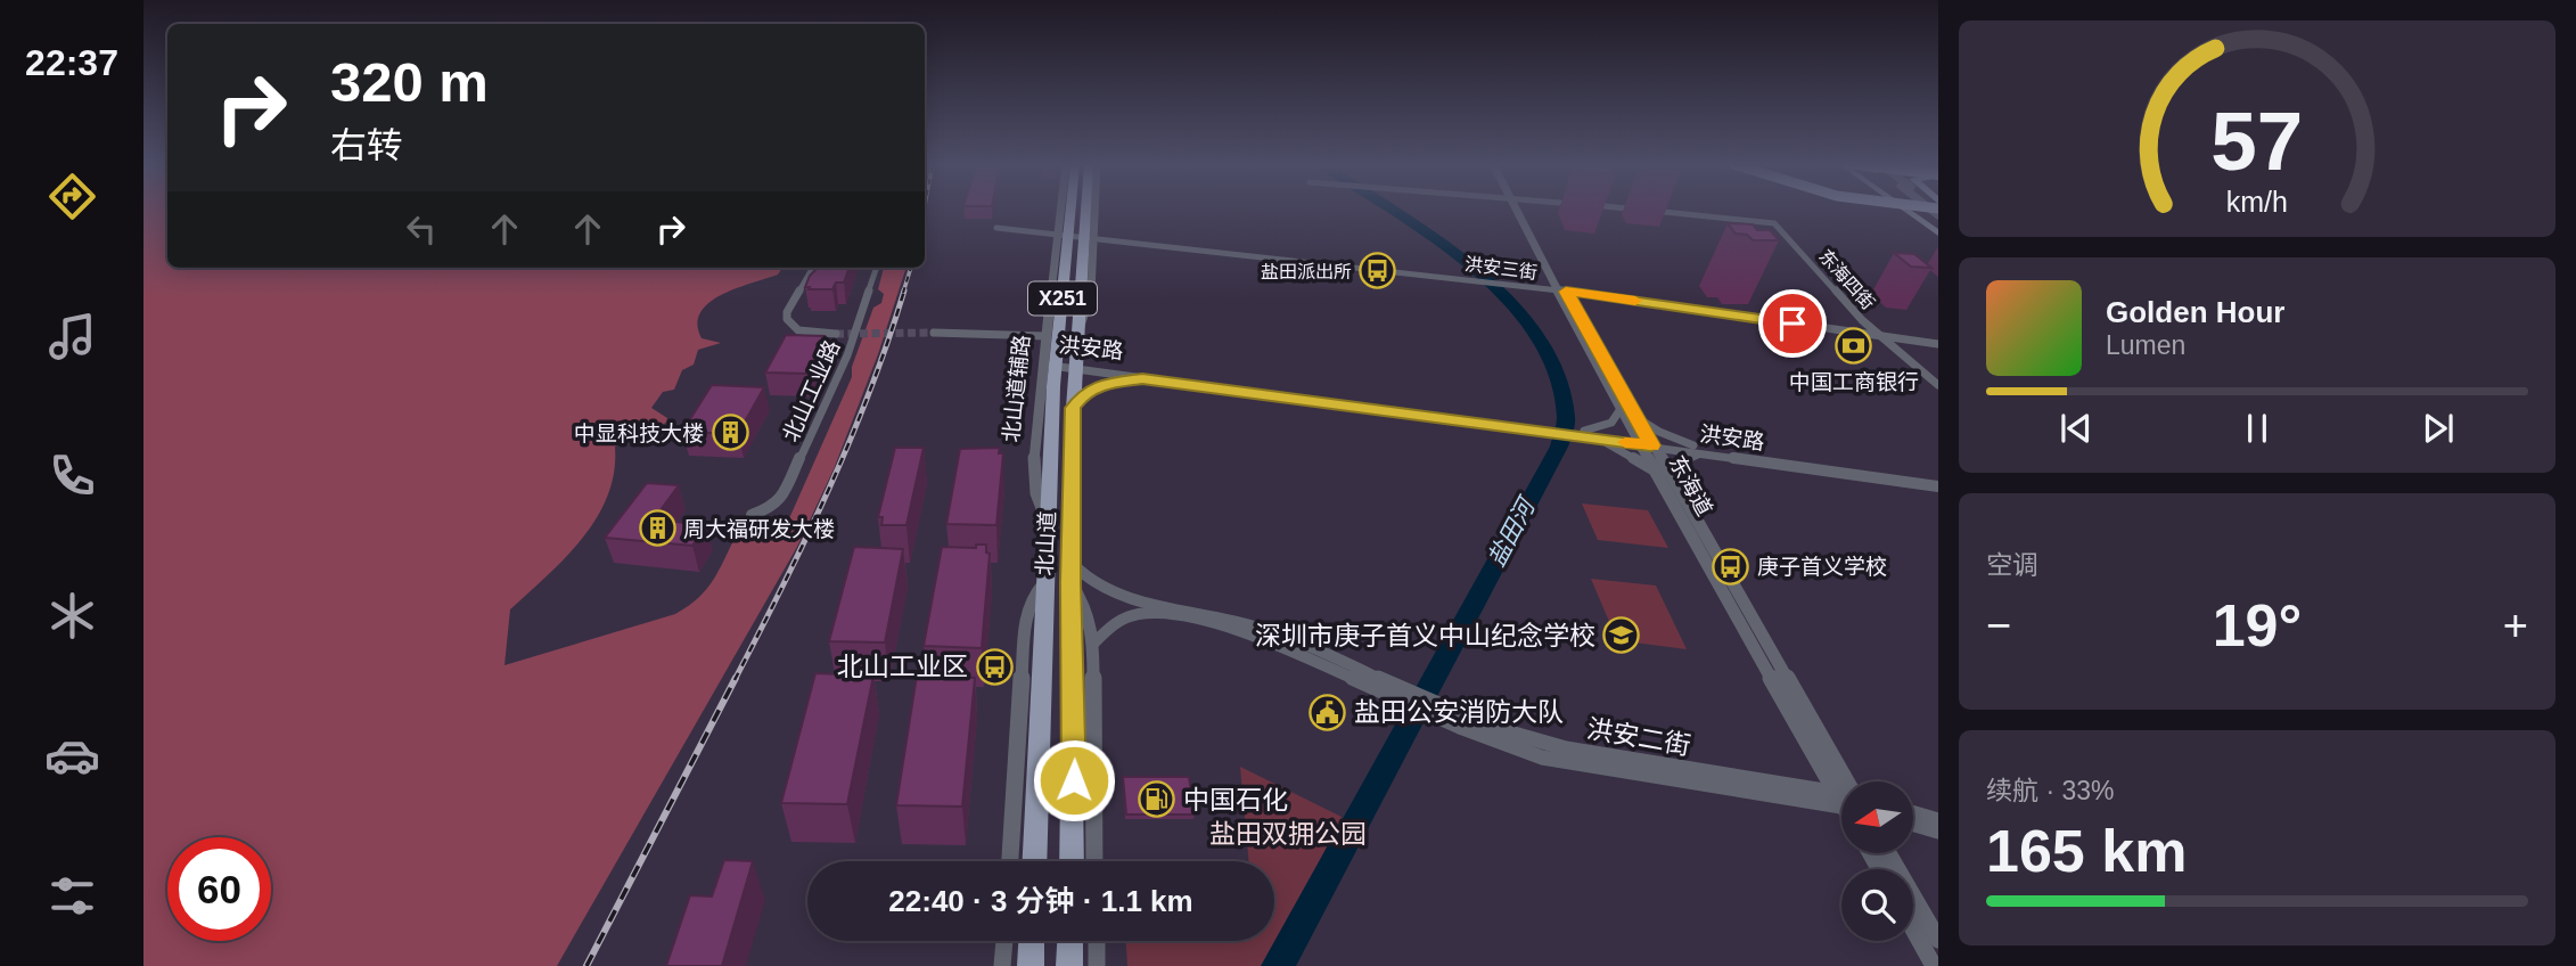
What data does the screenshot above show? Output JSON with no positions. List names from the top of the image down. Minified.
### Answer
{"streets":{"main road":["X251","北山道"],"street":["洪安三街","东海四街","洪安路","北山道辅路","北山工业路","东海道","洪安二街"]},"crossings":[["洪安三街","东海四街"],["洪安三街","北山道辅路"],["洪安三街","东海道"],["洪安三街","北山道"],["洪安路","北山道辅路"],["洪安路","东海道"],["洪安路","北山道"],["北山道辅路","北山道"],["北山道","洪安二街"]],"water":["盐田河"],"parks":["盐田双拥公园"],"places":{"bus stop":["盐田派出所","庚子首义学校","北山工业区"],"bank":["中国工商银行"],"building":["中显科技大楼","周大福研发大楼"],"school or university":["深圳市庚子首义中山纪念学校"],"public building":["盐田公安消防大队"],"fuel station":["中国石化"]},"north":"left","page":{"tabs":"22:37","turn":["320 m","右转"],"song":["Golden Hour","Lumen"],"tile":["空调",["续航 · 33%","165 km"]],"heat":["−","19°","+"],"limit":"60","trip":"22:40 · 3 分钟 · 1.1 km","gauge":["57","km/h"]}}
